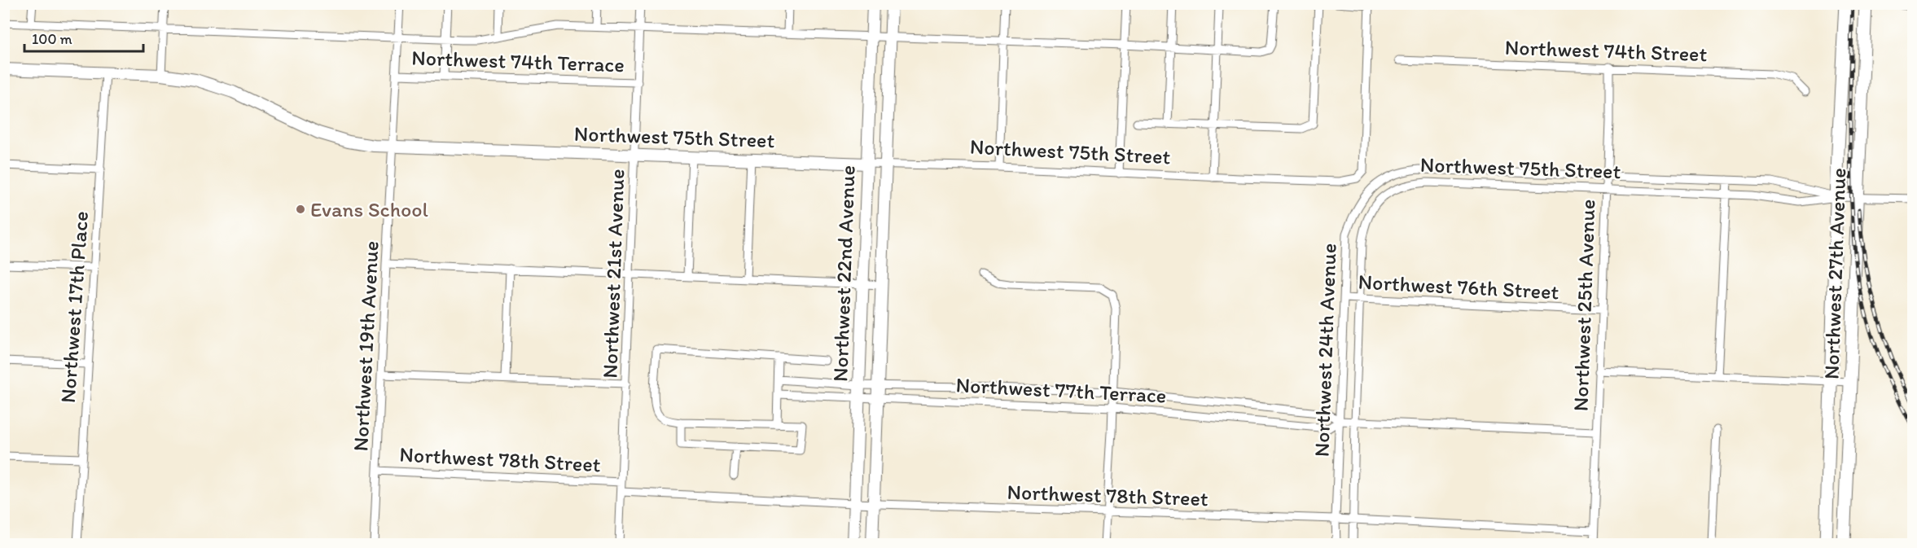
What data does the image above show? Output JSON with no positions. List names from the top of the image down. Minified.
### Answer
{"streets":{"main road":["Northwest 75th Street","Northwest 22nd Avenue","Northwest 27th Avenue"],"street":["Northwest 74th Street","Northwest 74th Terrace","Northwest 21st Avenue","Northwest 76th Street","Northwest 25th Avenue","Northwest 17th Place","Northwest 19th Avenue","Northwest 24th Avenue","Northwest 77th Terrace","Northwest 78th Street"]},"crossings":[["Northwest 74th Street","Northwest 25th Avenue"],["Northwest 74th Terrace","Northwest 21st Avenue"],["Northwest 74th Terrace","Northwest 22nd Avenue"],["Northwest 74th Terrace","Northwest 19th Avenue"],["Northwest 75th Street","Northwest 21st Avenue"],["Northwest 75th Street","Northwest 22nd Avenue"],["Northwest 75th Street","Northwest 27th Avenue"],["Northwest 75th Street","Northwest 76th Street"],["Northwest 75th Street","Northwest 25th Avenue"],["Northwest 75th Street","Northwest 17th Place"],["Northwest 75th Street","Northwest 19th Avenue"],["Northwest 75th Street","Northwest 24th Avenue"],["Northwest 75th Street","Northwest 77th Terrace"],["Northwest 75th Street","Northwest 78th Street"],["Northwest 21st Avenue","Northwest 78th Street"],["Northwest 22nd Avenue","Northwest 77th Terrace"],["Northwest 22nd Avenue","Northwest 78th Street"],["Northwest 76th Street","Northwest 25th Avenue"],["Northwest 76th Street","Northwest 24th Avenue"],["Northwest 25th Avenue","Northwest 77th Terrace"],["Northwest 25th Avenue","Northwest 78th Street"],["Northwest 19th Avenue","Northwest 78th Street"],["Northwest 24th Avenue","Northwest 77th Terrace"],["Northwest 24th Avenue","Northwest 78th Street"]],"places":["Evans School"],"scale_bar":"100 m"}
